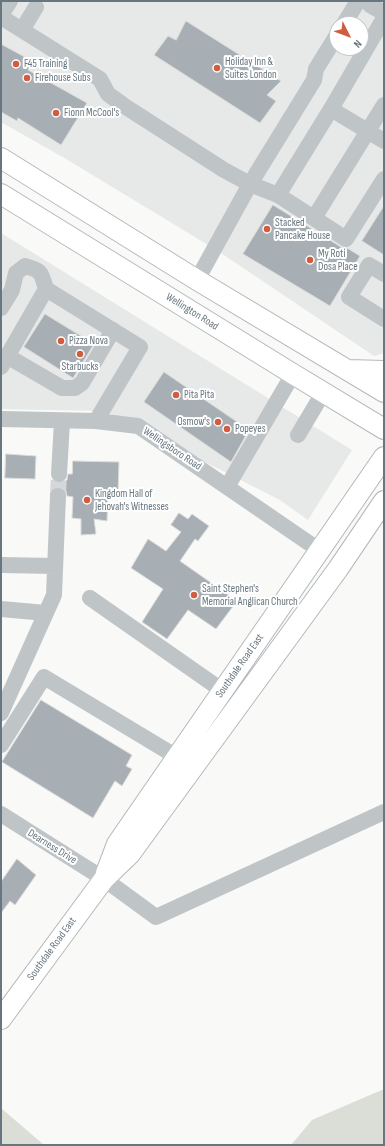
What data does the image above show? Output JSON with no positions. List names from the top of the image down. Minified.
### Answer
{"streets":{"main road":["Wellington Road","Southdale Road East"],"street":["Wellingsboro Road","Dearness Drive"]},"crossings":[["Wellingsboro Road","Southdale Road East"],["Southdale Road East","Dearness Drive"]],"places":["F45 Training","Holiday Inn & Suites London","Firehouse Subs","Fionn McCool's","Stacked Pancake House","My Roti Dosa Place","Pizza Nova","Starbucks","Pita Pita","Osmow's","Popeyes","Kingdom Hall of Jehovah's Witnesses","Saint Stephen's Memorial Anglican Church"],"north":"bottom right"}
